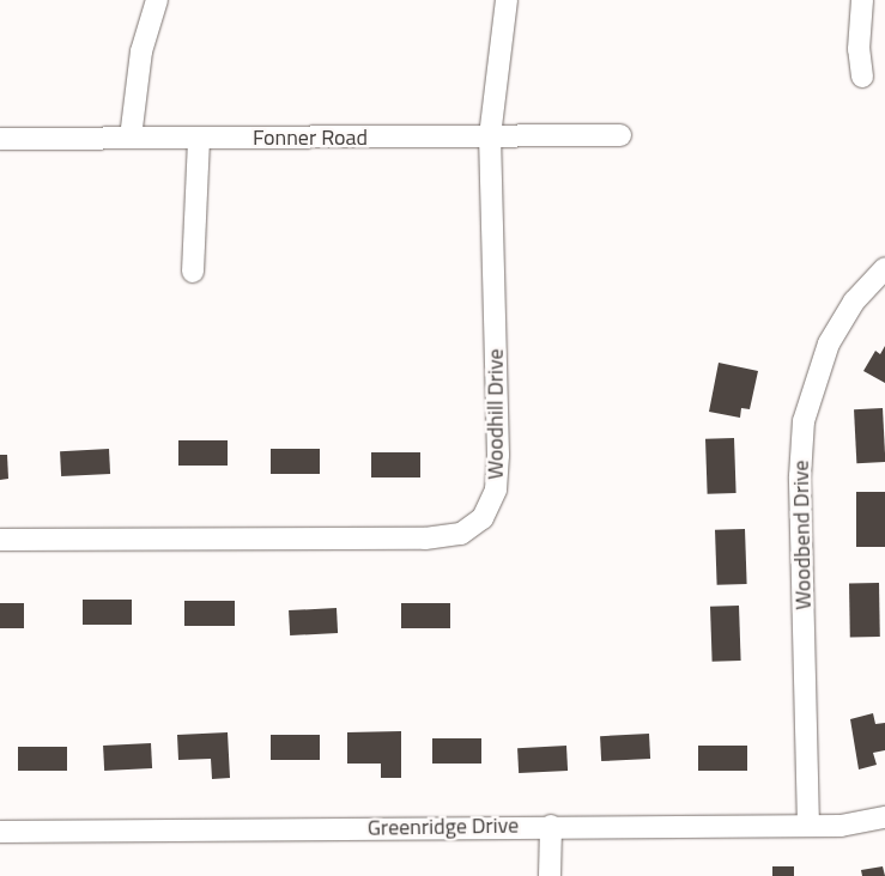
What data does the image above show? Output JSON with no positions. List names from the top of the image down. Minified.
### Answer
{"streets":{"street":["Fonner Road","Woodhill Drive","Woodbend Drive","Greenridge Drive"]},"crossings":[["Fonner Road","Woodhill Drive"],["Woodbend Drive","Greenridge Drive"]]}
